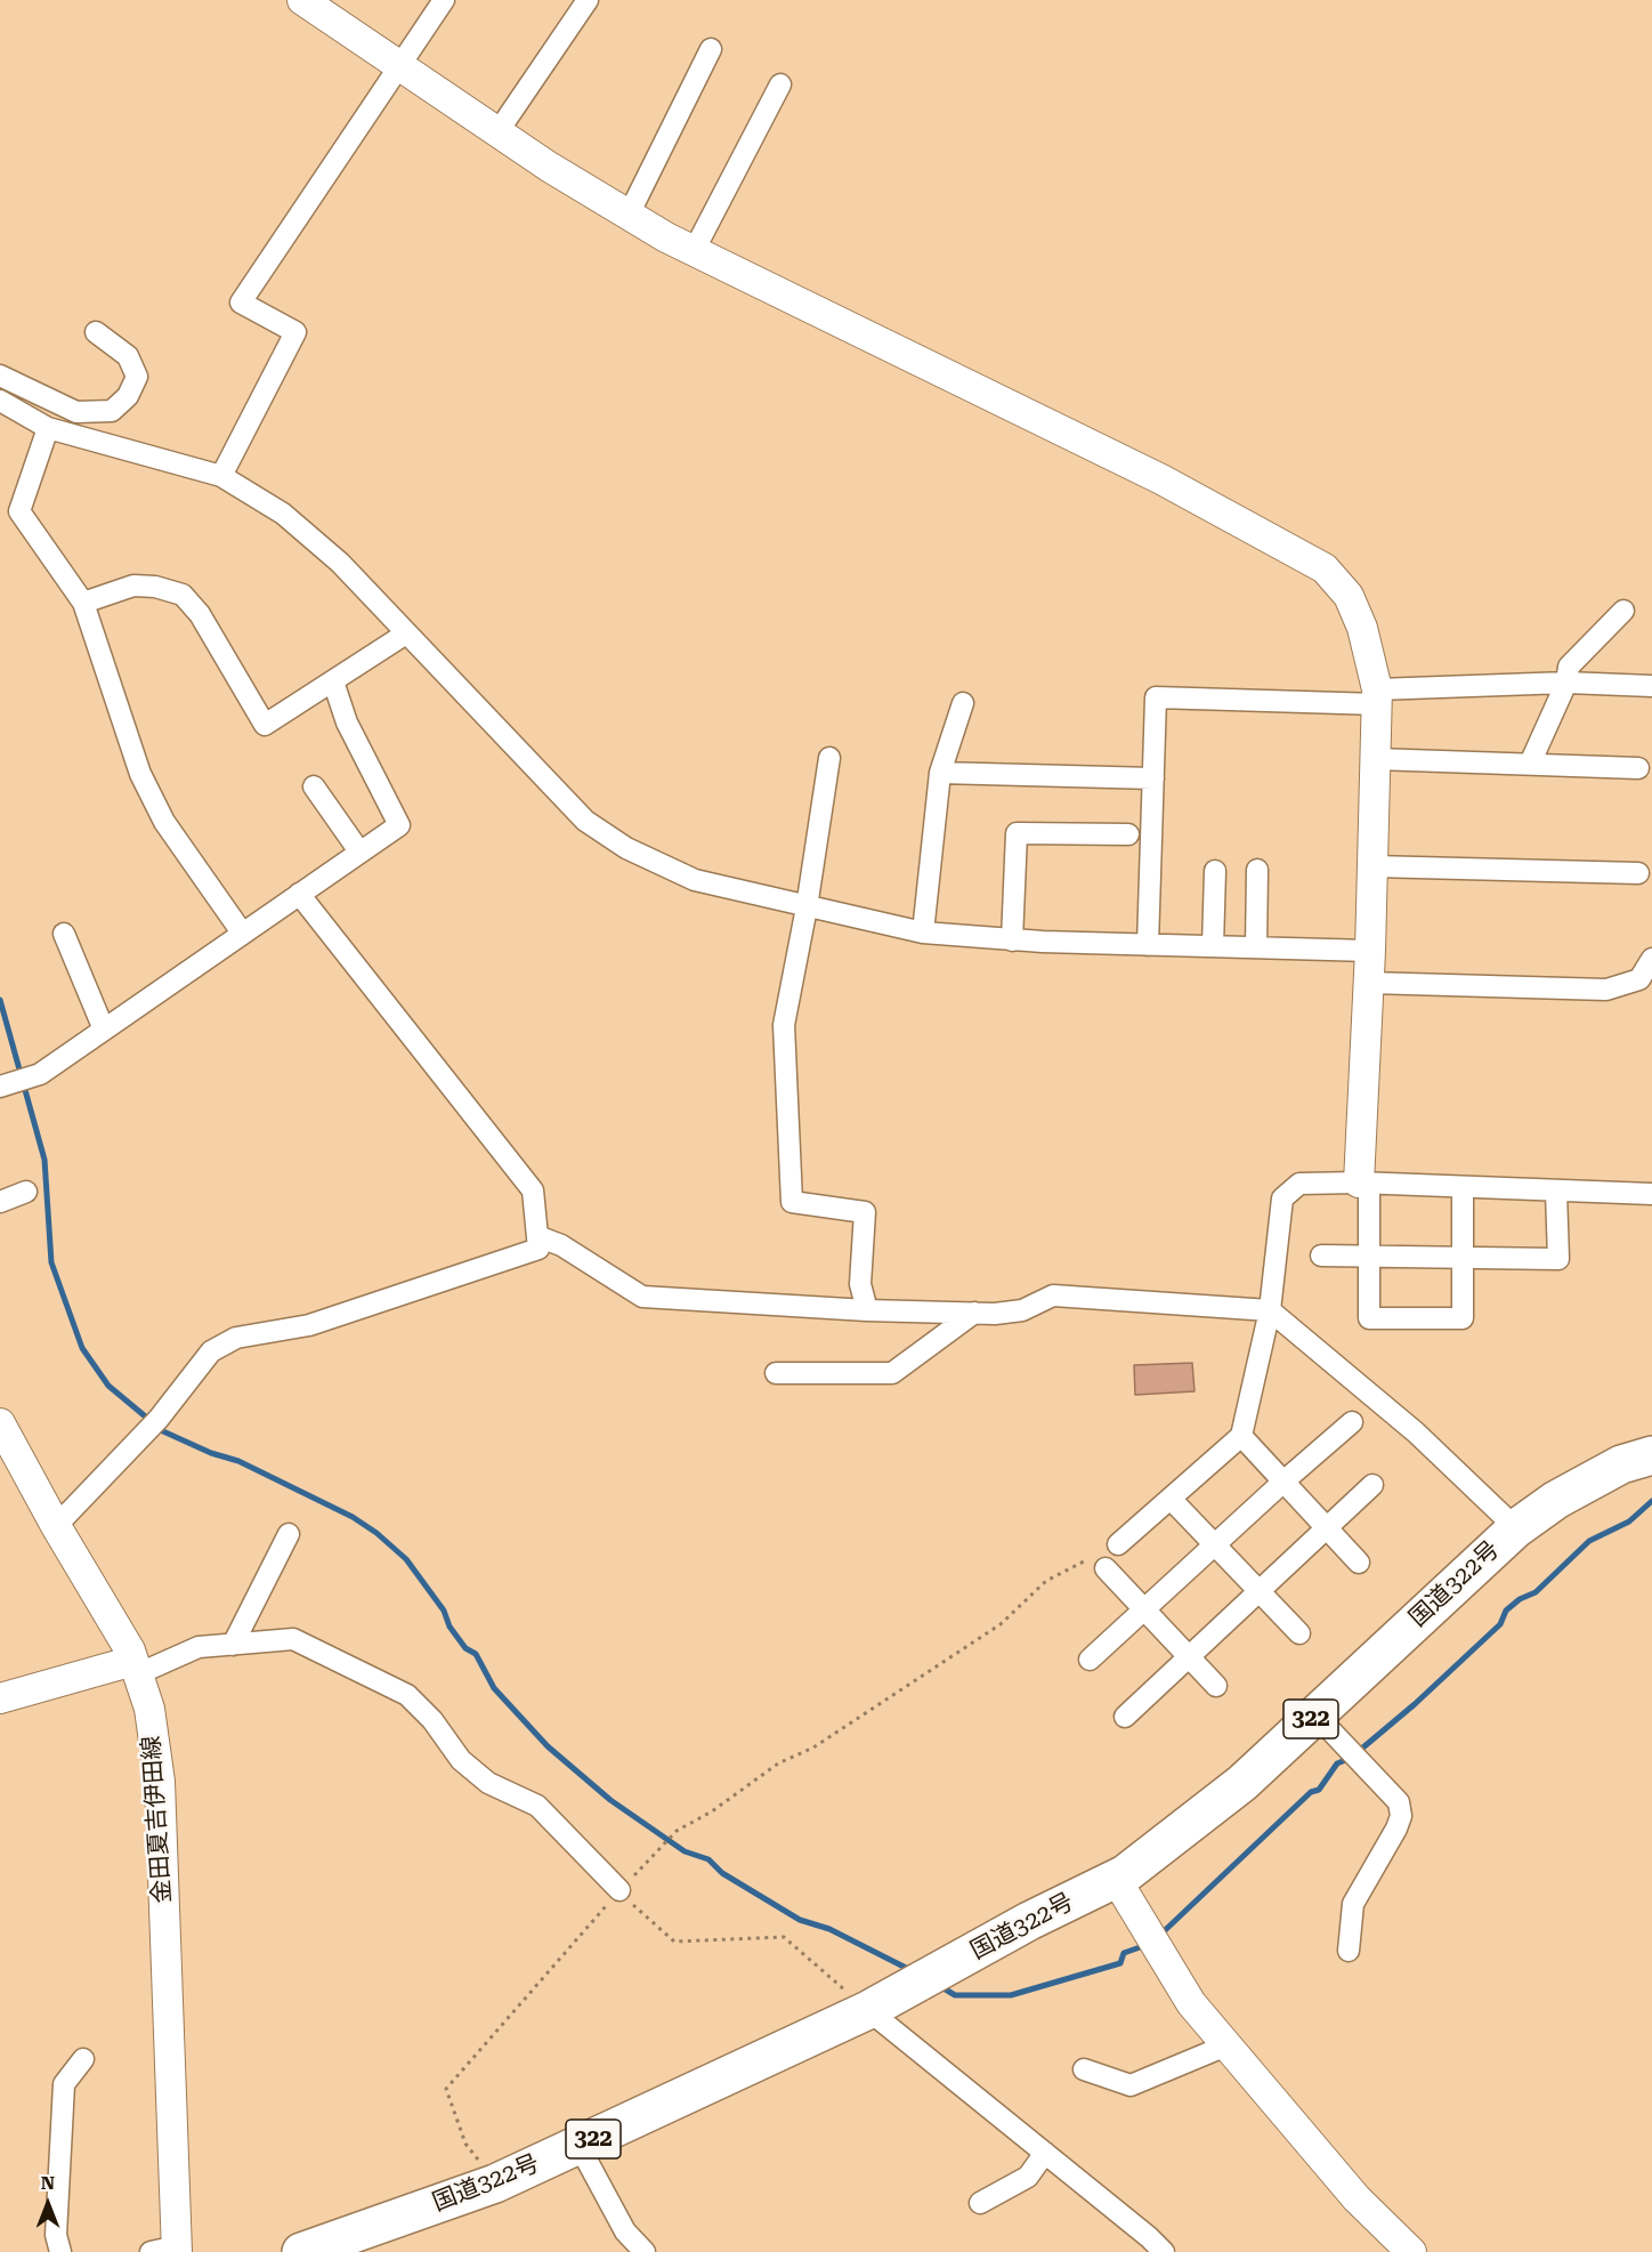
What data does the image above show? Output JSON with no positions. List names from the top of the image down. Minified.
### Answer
{"streets":{"highway":["国道322号","322"],"street":["金田夏吉伊田線"]},"north":"top"}
